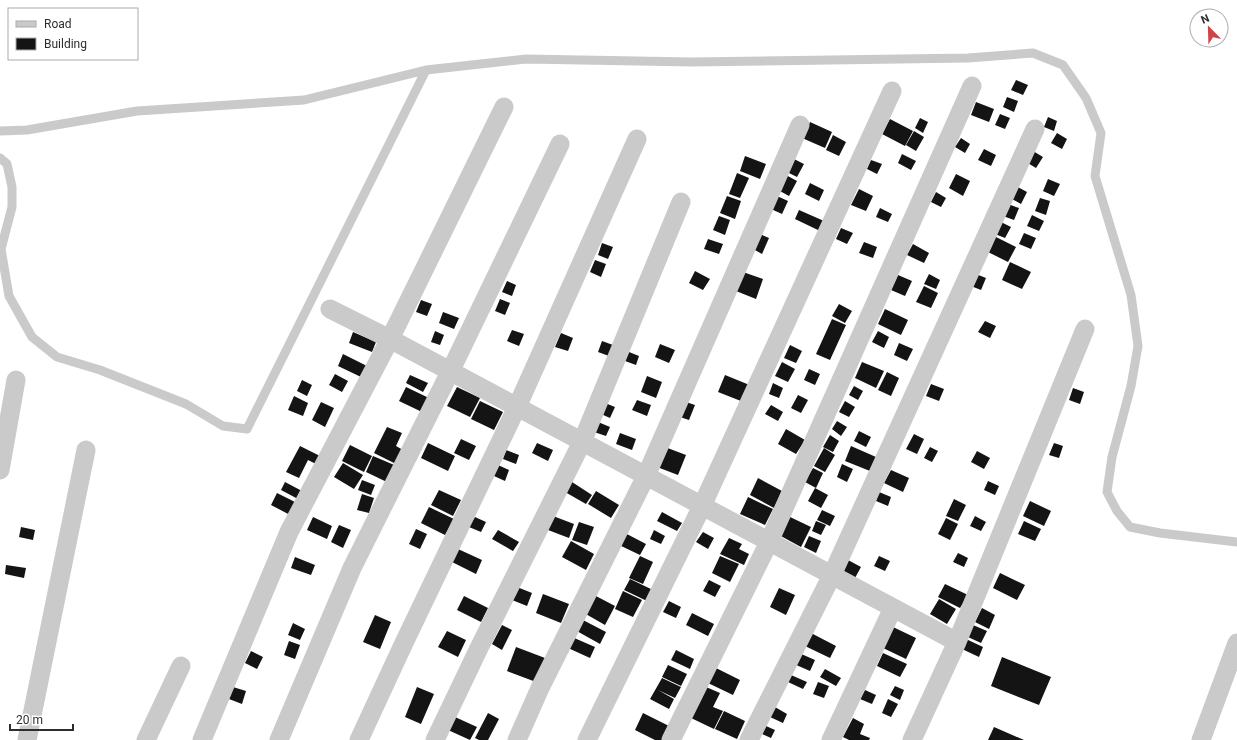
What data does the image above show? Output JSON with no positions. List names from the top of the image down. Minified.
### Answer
{"legend":["Road","Building"],"scale_bar":"20 m","north":"top left"}
